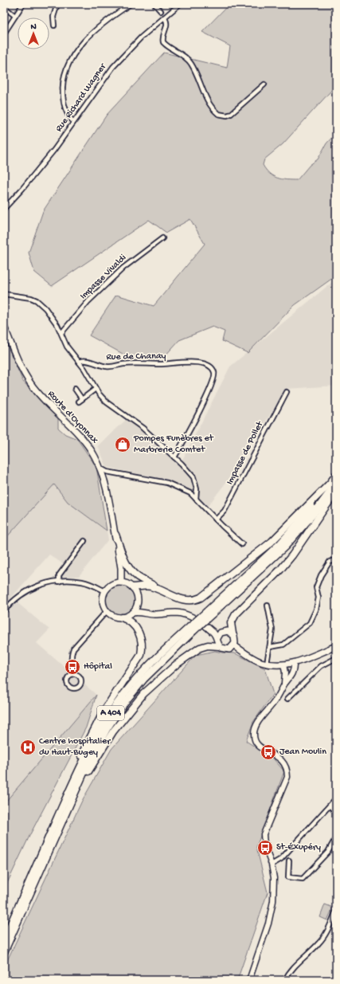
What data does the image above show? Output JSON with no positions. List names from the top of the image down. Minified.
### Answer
{"streets":{"highway":["A 404"],"main road":["Route d'Oyonnax"],"street":["Rue Richard Wagner","Impasse Vivaldi","Rue de Chanay","Impasse de Pollet"]},"places":{"shop":["Pompes Funèbres et Marbrerie Comtet"],"bus stop":["Hôpital","Jean Moulin","St-Éxupéry"],"hospital":["Centre hospitalier du Haut-Bugey"]},"north":"top"}
